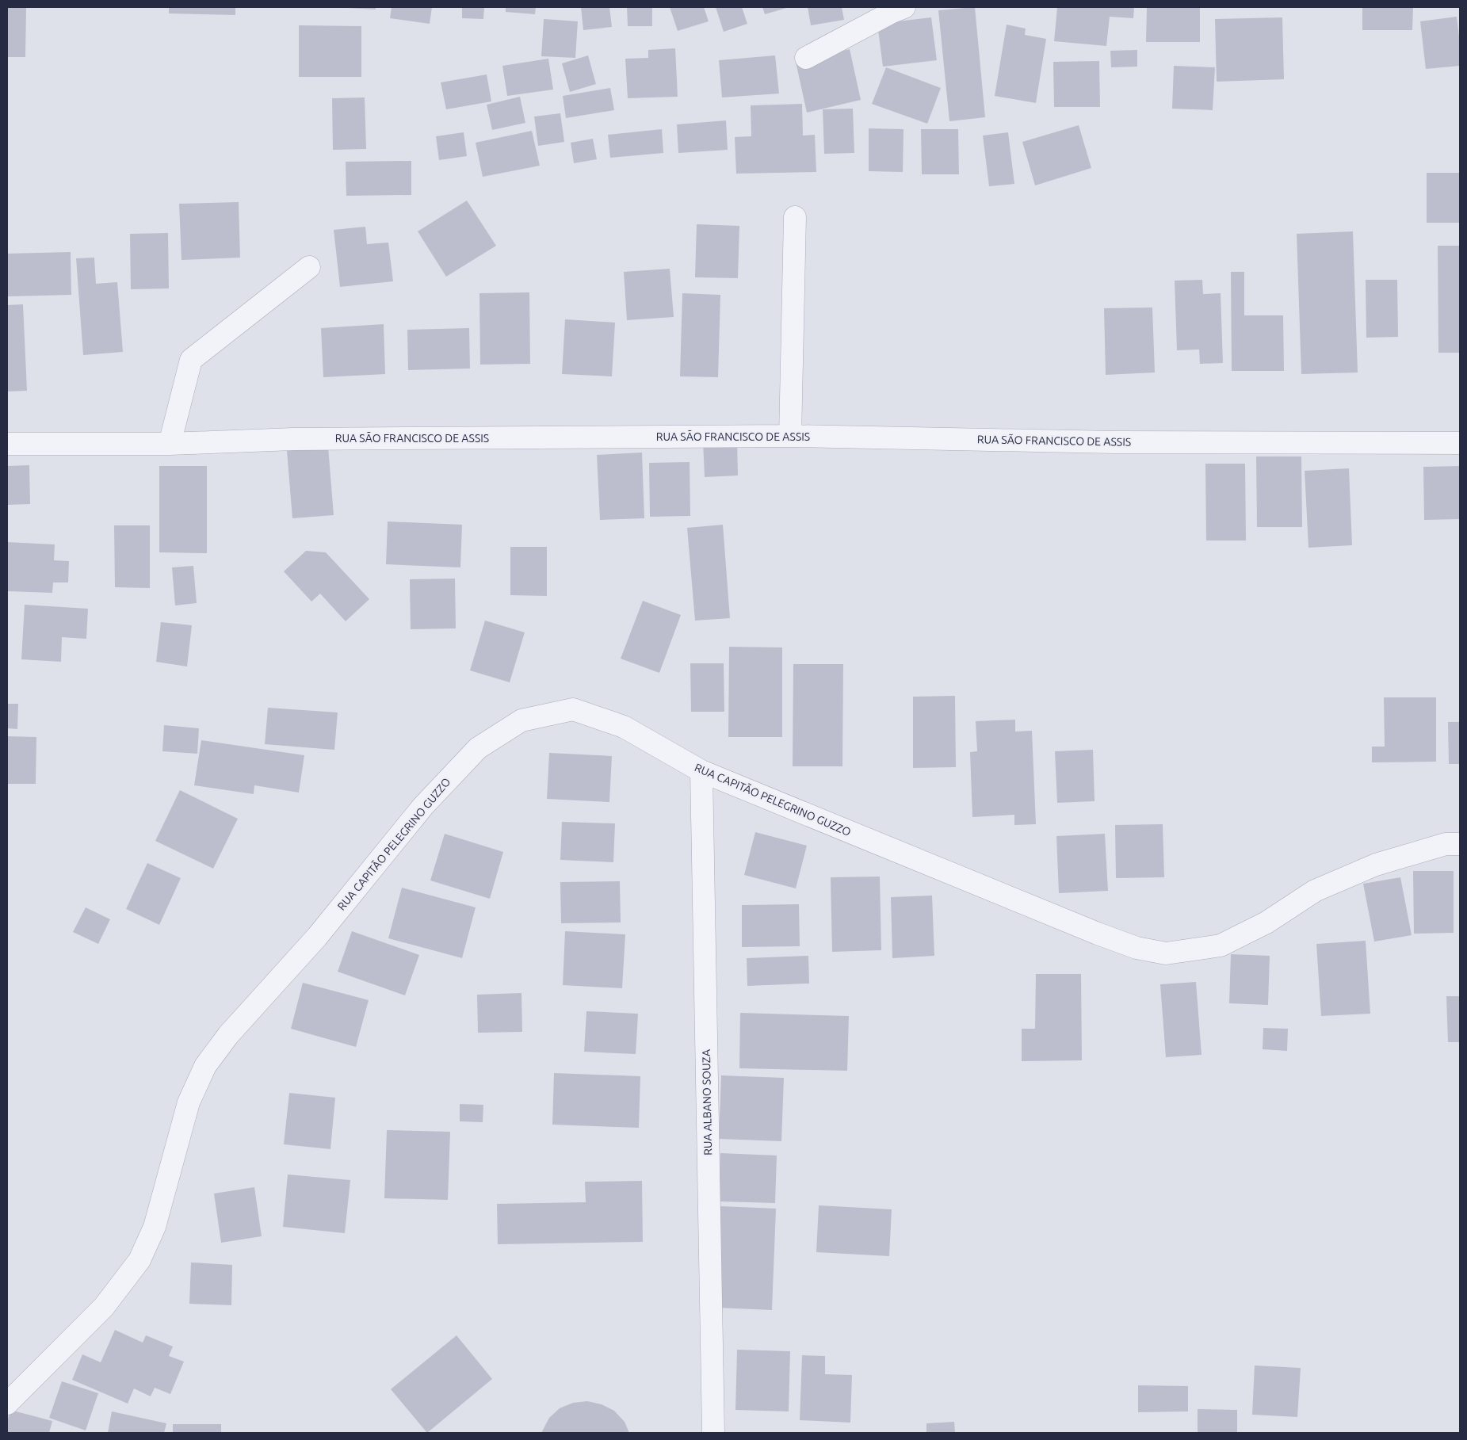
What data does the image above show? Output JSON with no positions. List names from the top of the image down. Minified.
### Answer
{"streets":{"street":["RUA SÃO FRANCISCO DE ASSIS","RUA CAPITÃO PELEGRINO GUZZO","RUA ALBANO SOUZA"]},"crossings":[["RUA CAPITÃO PELEGRINO GUZZO","RUA ALBANO SOUZA"]]}
